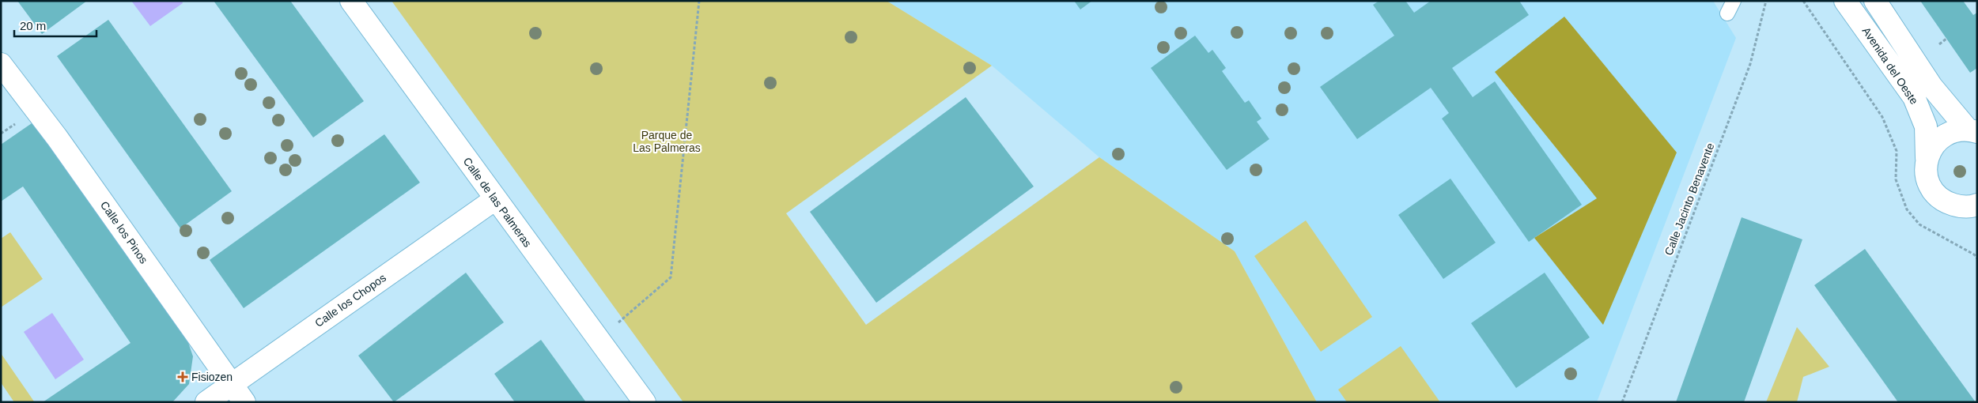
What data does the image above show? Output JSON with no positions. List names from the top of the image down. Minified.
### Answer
{"streets":{"street":["Avenida del Oeste","Calle de las Palmeras","Calle los Pinos","Calle los Chopos"],"path":["Calle Jacinto Benavente"]},"crossings":[["Calle de las Palmeras","Calle los Chopos"],["Calle los Pinos","Calle los Chopos"]],"parks":["Parque de Las Palmeras"],"places":{"health":["Fisiozen"]},"scale_bar":"20 m"}
